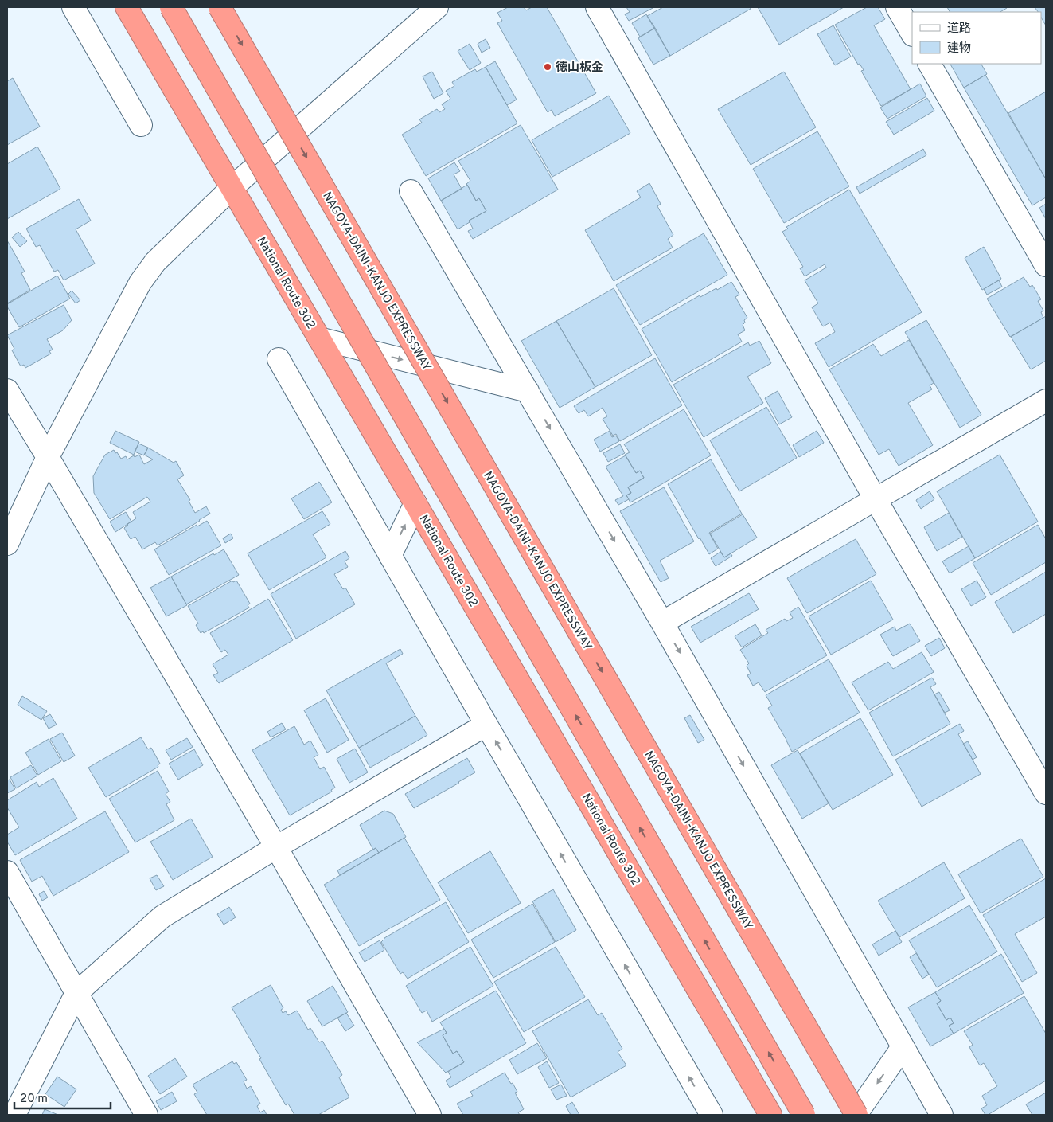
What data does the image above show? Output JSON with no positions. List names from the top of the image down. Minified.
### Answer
{"streets":{"highway":["NAGOYA-DAINI-KANJO EXPRESSWAY","National Route 302"]},"places":["徳山板金"],"legend":["道路","建物"],"scale_bar":"20 m"}
